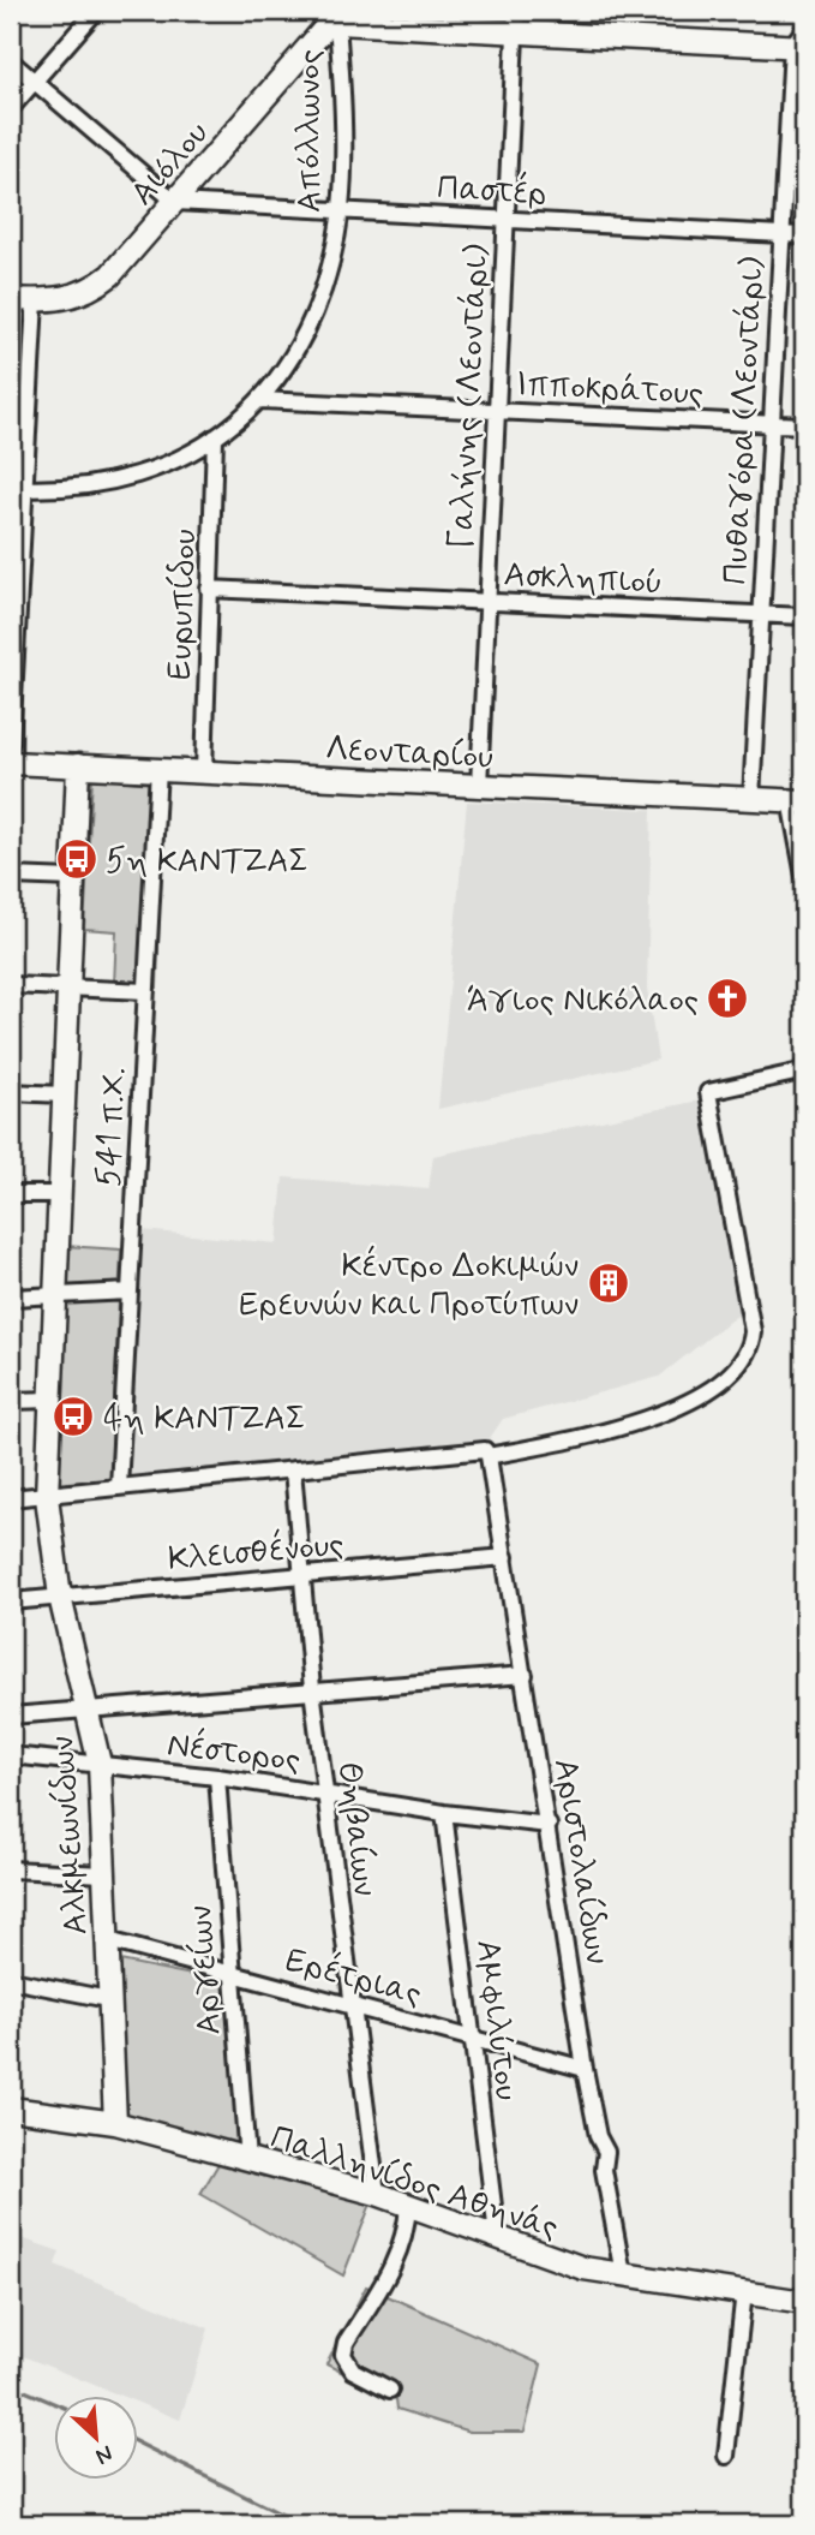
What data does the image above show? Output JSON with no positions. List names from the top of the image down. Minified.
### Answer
{"streets":{"street":["Απόλλωνος","Αιόλου","Παστέρ","Ιπποκράτους","Γαλήνης (Λεοντάρι)","Πυθαγόρα (Λεοντάρι)","Ασκληπιού","Ευρυπίδου","Λεονταρίου","541 π.Χ.","Κλεισθένους","Νέστορος","Θηβαίων","Αλκμεωνίδων","Αριστολαίδων","Αργείων","Ερέτριας","Αμφιλύτου","Παλληνίδος Αθηνάς"]},"crossings":[["Απόλλωνος","Αιόλου"],["Απόλλωνος","Παστέρ"],["Απόλλωνος","Ιπποκράτους"],["Απόλλωνος","Ευρυπίδου"],["Αιόλου","Παστέρ"],["Παστέρ","Γαλήνης (Λεοντάρι)"],["Παστέρ","Πυθαγόρα (Λεοντάρι)"],["Ιπποκράτους","Γαλήνης (Λεοντάρι)"],["Ιπποκράτους","Πυθαγόρα (Λεοντάρι)"],["Γαλήνης (Λεοντάρι)","Ασκληπιού"],["Γαλήνης (Λεοντάρι)","Λεονταρίου"],["Πυθαγόρα (Λεοντάρι)","Ασκληπιού"],["Πυθαγόρα (Λεοντάρι)","Λεονταρίου"],["Ασκληπιού","Ευρυπίδου"],["Ευρυπίδου","Λεονταρίου"],["Λεονταρίου","541 π.Χ."],["Λεονταρίου","Αλκμεωνίδων"],["Κλεισθένους","Θηβαίων"],["Κλεισθένους","Αλκμεωνίδων"],["Κλεισθένους","Αριστολαίδων"],["Νέστορος","Θηβαίων"],["Νέστορος","Αλκμεωνίδων"],["Νέστορος","Αριστολαίδων"],["Νέστορος","Αργείων"],["Νέστορος","Αμφιλύτου"],["Θηβαίων","Ερέτριας"],["Θηβαίων","Παλληνίδος Αθηνάς"],["Αλκμεωνίδων","Ερέτριας"],["Αλκμεωνίδων","Παλληνίδος Αθηνάς"],["Αριστολαίδων","Ερέτριας"],["Αριστολαίδων","Παλληνίδος Αθηνάς"],["Αργείων","Ερέτριας"],["Αργείων","Παλληνίδος Αθηνάς"],["Ερέτριας","Αμφιλύτου"],["Αμφιλύτου","Παλληνίδος Αθηνάς"]],"places":{"bus stop":["5η ΚΑΝΤΖΑΣ","4η ΚΑΝΤΖΑΣ"],"church":["Άγιος Νικόλαος"],"building":["Κέντρο Δοκιμών Ερευνών και Προτύπων"]},"north":"bottom right"}
